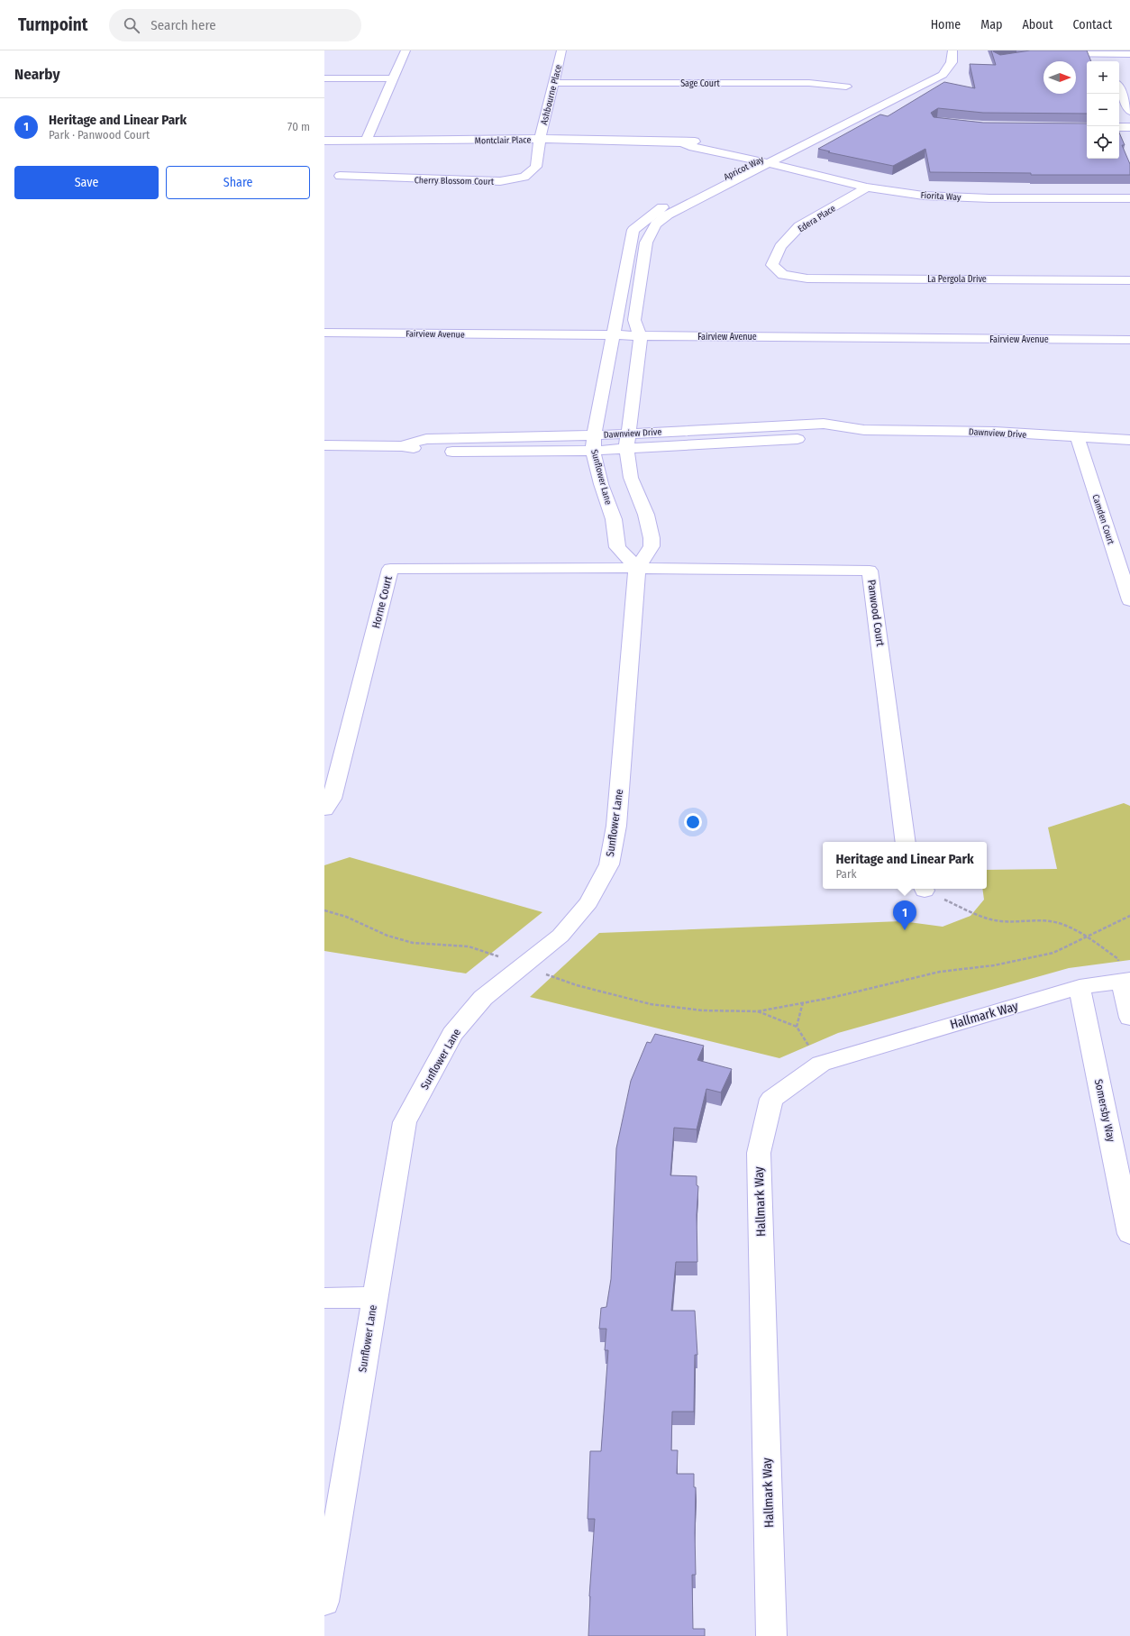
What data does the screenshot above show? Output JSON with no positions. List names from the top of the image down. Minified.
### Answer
{"streets":{"street":["Sage Court","Ashbourne Place","Montclair Place","Apricot Way","Cherry Blossom Court","Fiorita Way","Edera Place","La Pergola Drive","Fairview Avenue","Dawnview Drive","Sunflower Lane","Camden Court","Horne Court","Panwood Court","Hallmark Way","Somersby Way"]},"crossings":[["Sage Court","Ashbourne Place"],["Ashbourne Place","Montclair Place"],["Ashbourne Place","Cherry Blossom Court"],["Montclair Place","Apricot Way"],["Montclair Place","Cherry Blossom Court"],["Montclair Place","Fiorita Way"],["Apricot Way","Fiorita Way"],["Apricot Way","Fairview Avenue"],["Apricot Way","Sunflower Lane"],["Fiorita Way","Edera Place"],["Edera Place","La Pergola Drive"],["Fairview Avenue","Sunflower Lane"],["Dawnview Drive","Sunflower Lane"],["Dawnview Drive","Camden Court"],["Sunflower Lane","Horne Court"],["Sunflower Lane","Panwood Court"],["Horne Court","Panwood Court"],["Hallmark Way","Somersby Way"]],"north":"right","page":{"header":"Turnpoint","search":"Search here","nav":["Home","Map","About","Contact"],"heading":"Nearby","map_buttons":["+","−"],"list":[{"mark":"1","name":"Heritage and Linear Park","note":"Park · Panwood Court","value":"70 m"}],"buttons":["Save","Share"],"popup":["Heritage and Linear Park","Park"],"pins":"1"}}
